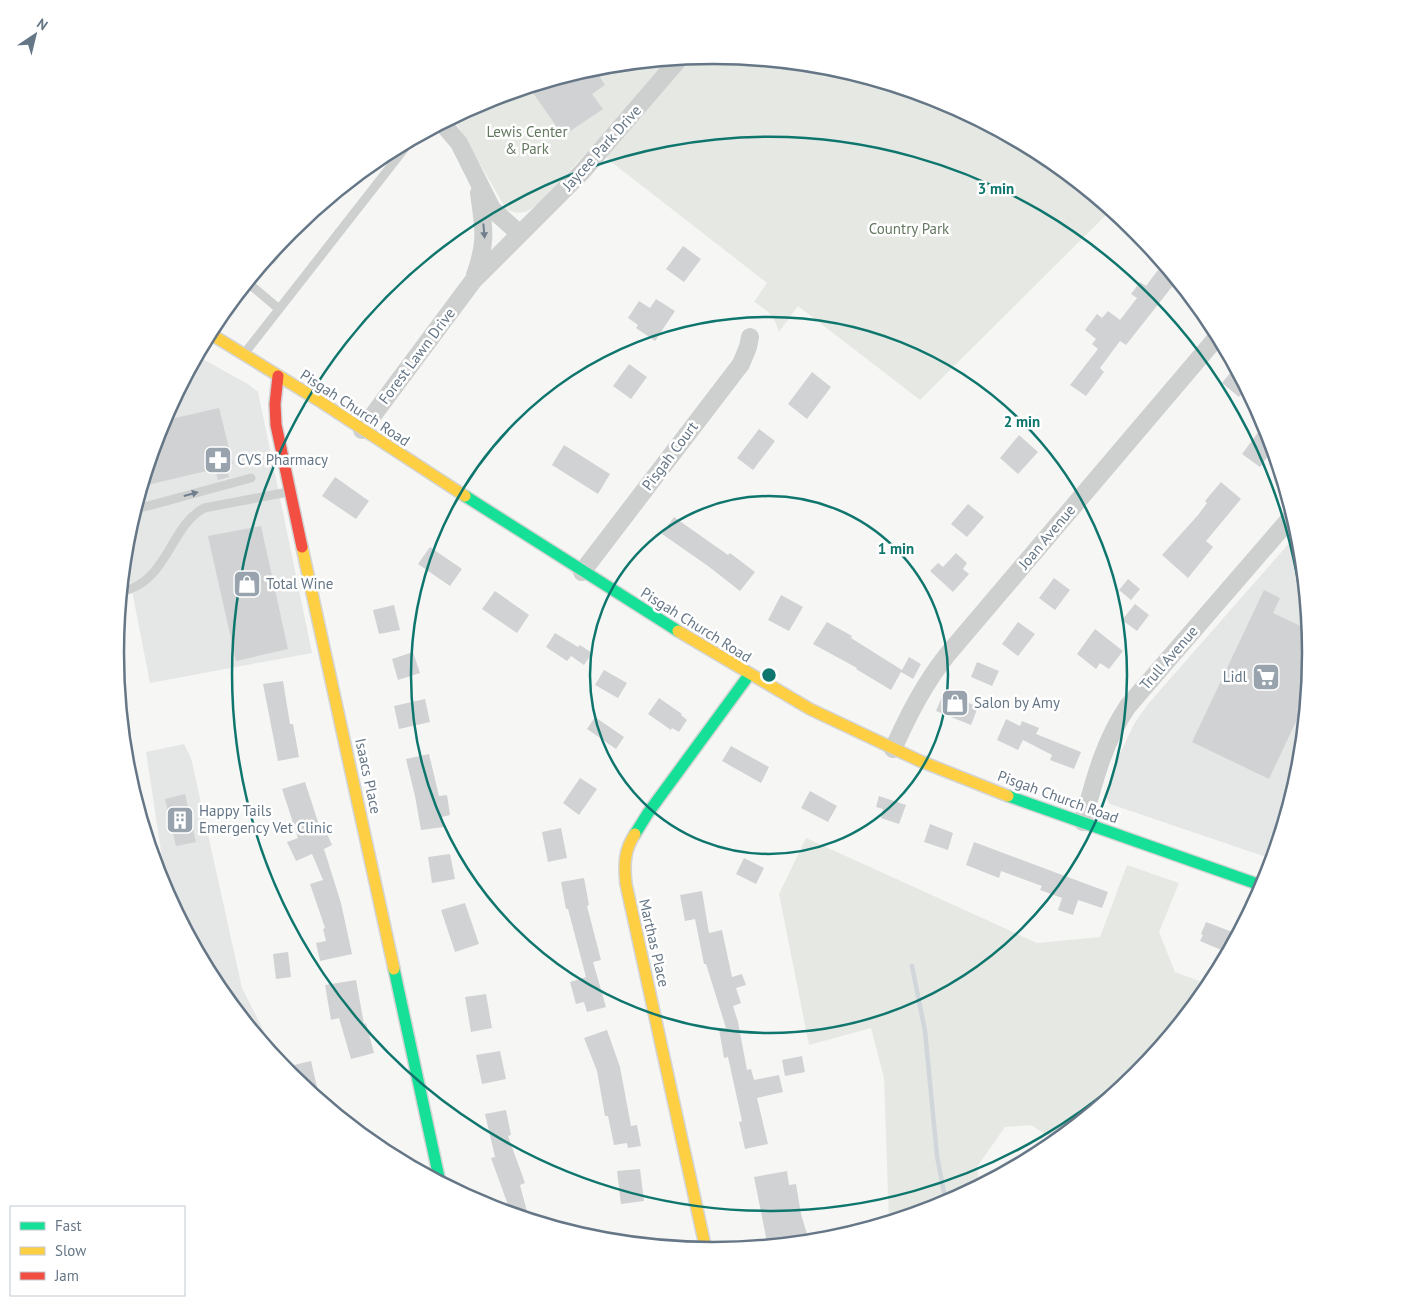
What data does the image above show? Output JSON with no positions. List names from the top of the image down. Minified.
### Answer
{"streets":{"street":["Jaycee Park Drive","Forest Lawn Drive","Pisgah Church Road","Pisgah Court","Joan Avenue","Trull Avenue","Isaacs Place","Marthas Place"]},"crossings":[["Jaycee Park Drive","Forest Lawn Drive"],["Forest Lawn Drive","Pisgah Church Road"],["Pisgah Church Road","Pisgah Court"],["Pisgah Church Road","Joan Avenue"],["Pisgah Church Road","Trull Avenue"],["Pisgah Church Road","Isaacs Place"],["Pisgah Church Road","Marthas Place"]],"parks":["Lewis Center & Park","Country Park"],"places":{"pharmacy":["CVS Pharmacy"],"shop":["Total Wine","Salon by Amy"],"supermarket":["Lidl"],"building":["Happy Tails Emergency Vet Clinic"]},"legend":["Fast","Slow","Jam"],"north":"top right","rings":["3 min","2 min","1 min"]}
